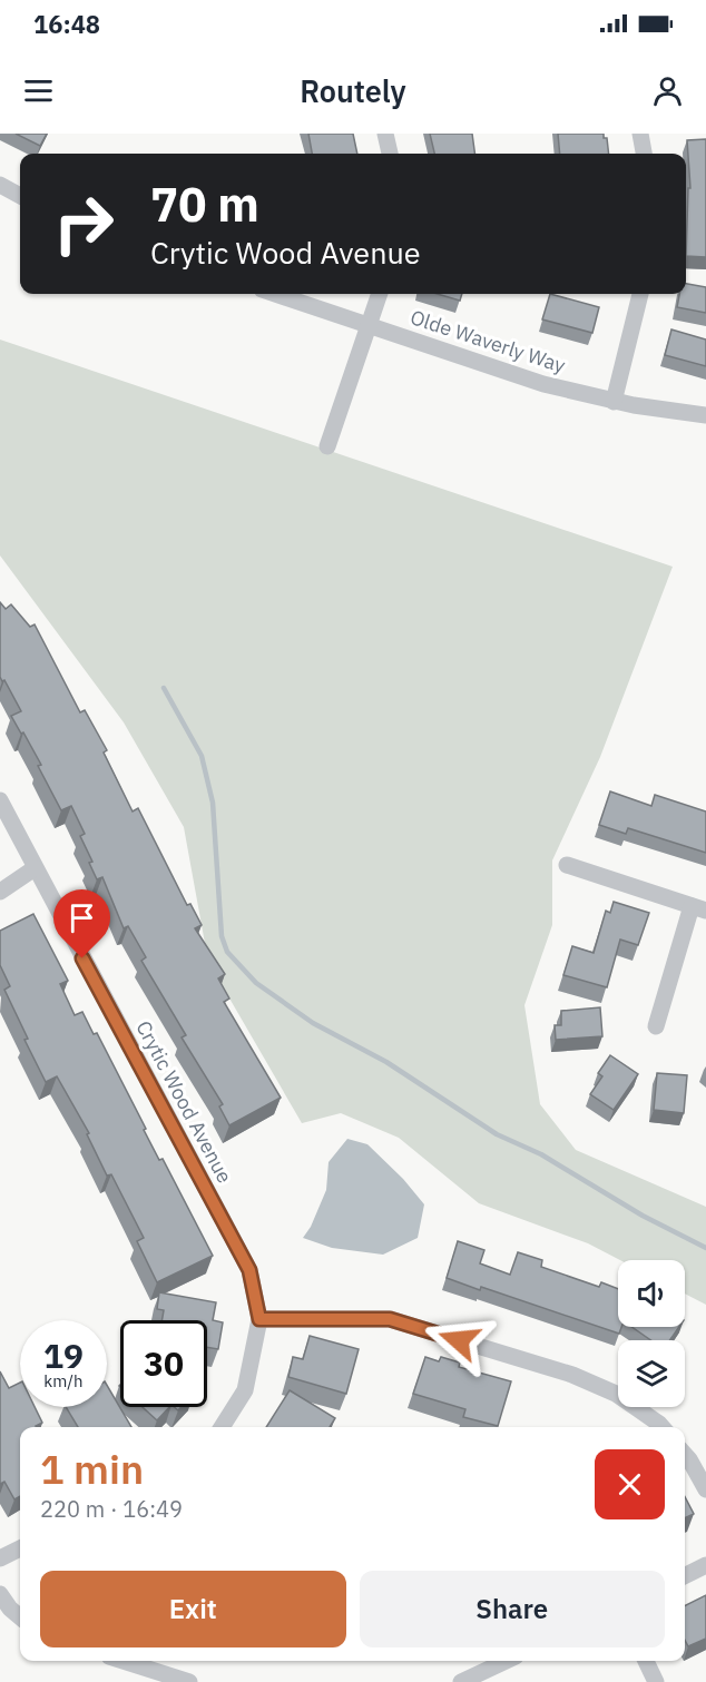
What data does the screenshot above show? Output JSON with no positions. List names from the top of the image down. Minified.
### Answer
{"streets":{"street":["Olde Waverly Way","Crytic Wood Avenue"]},"page":{"status":"16:48","header":"Routely","turn":["70 m","Crytic Wood Avenue"],"speed":"19 km/h","limit":"30","heading":["1 min","220 m · 16:49"],"buttons":["Exit","Share"]}}
